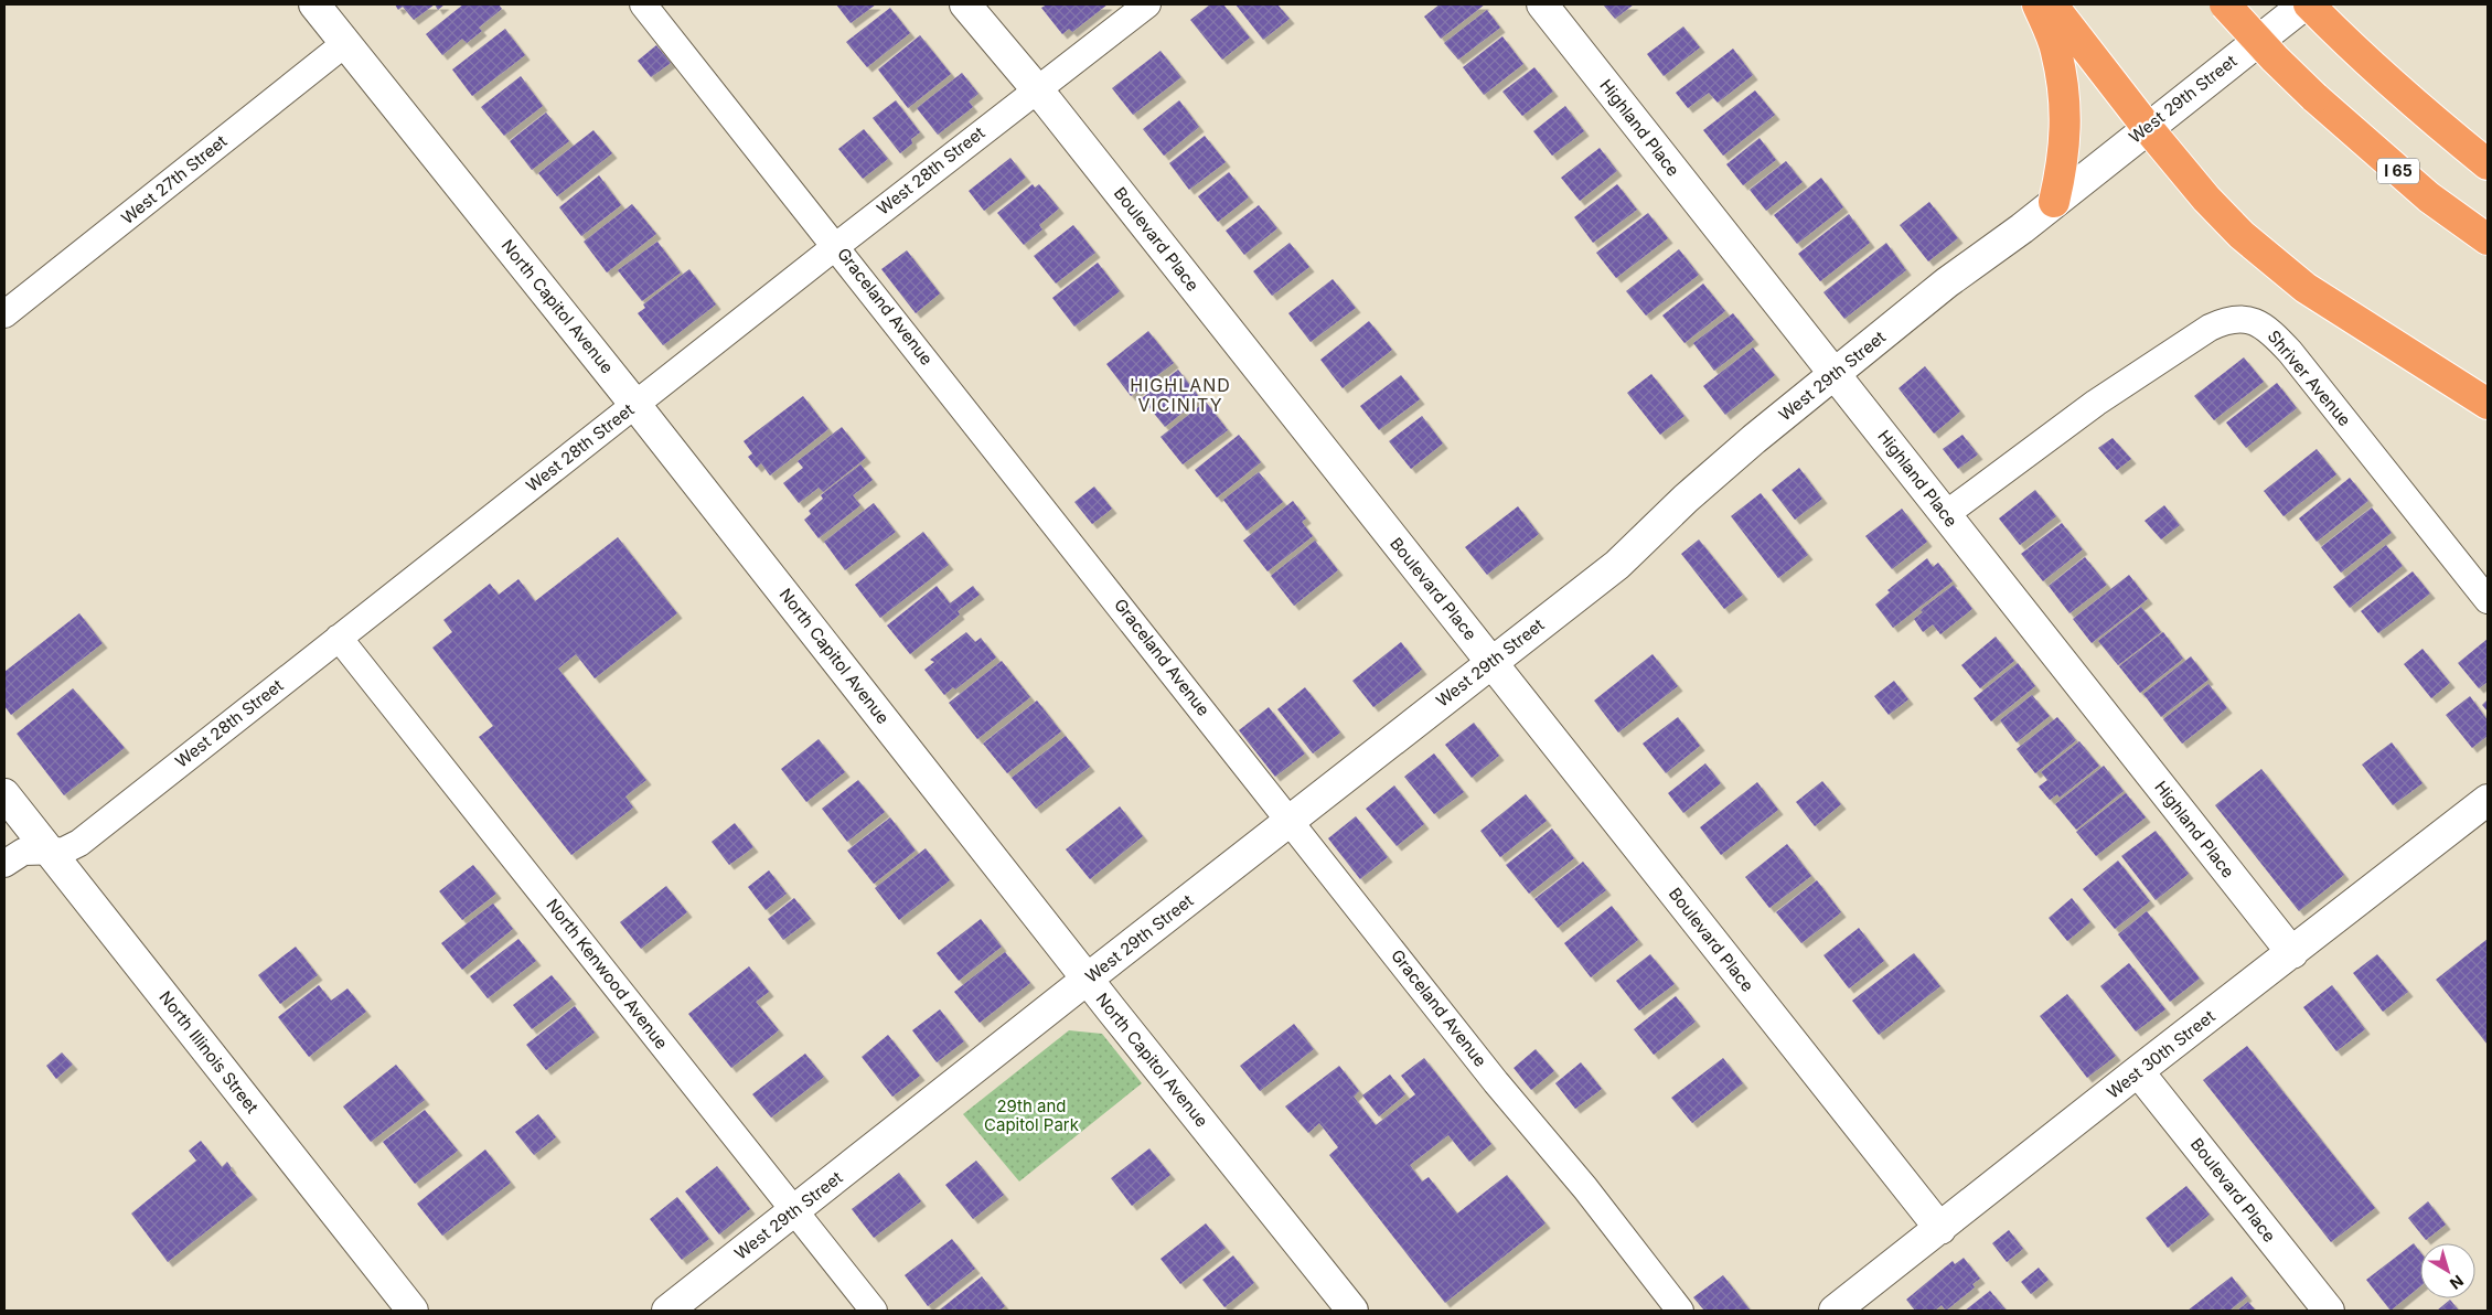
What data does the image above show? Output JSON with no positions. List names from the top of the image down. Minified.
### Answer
{"streets":{"highway":["I 65"],"main road":["West 29th Street","Highland Place","Boulevard Place","North Capitol Avenue","North Illinois Street","West 30th Street"],"street":["West 28th Street","West 27th Street","Graceland Avenue","Shriver Avenue","North Kenwood Avenue"]},"crossings":[["West 29th Street","Highland Place"],["West 29th Street","Boulevard Place"],["West 29th Street","North Capitol Avenue"],["West 29th Street","Graceland Avenue"],["West 29th Street","North Kenwood Avenue"],["Highland Place","Shriver Avenue"],["Highland Place","West 30th Street"],["West 28th Street","Boulevard Place"],["West 28th Street","North Capitol Avenue"],["West 28th Street","Graceland Avenue"],["West 28th Street","North Kenwood Avenue"],["West 28th Street","North Illinois Street"],["West 27th Street","North Capitol Avenue"],["Boulevard Place","West 30th Street"]],"districts":["HIGHLAND VICINITY"],"parks":["29th and Capitol Park"],"north":"bottom right"}
